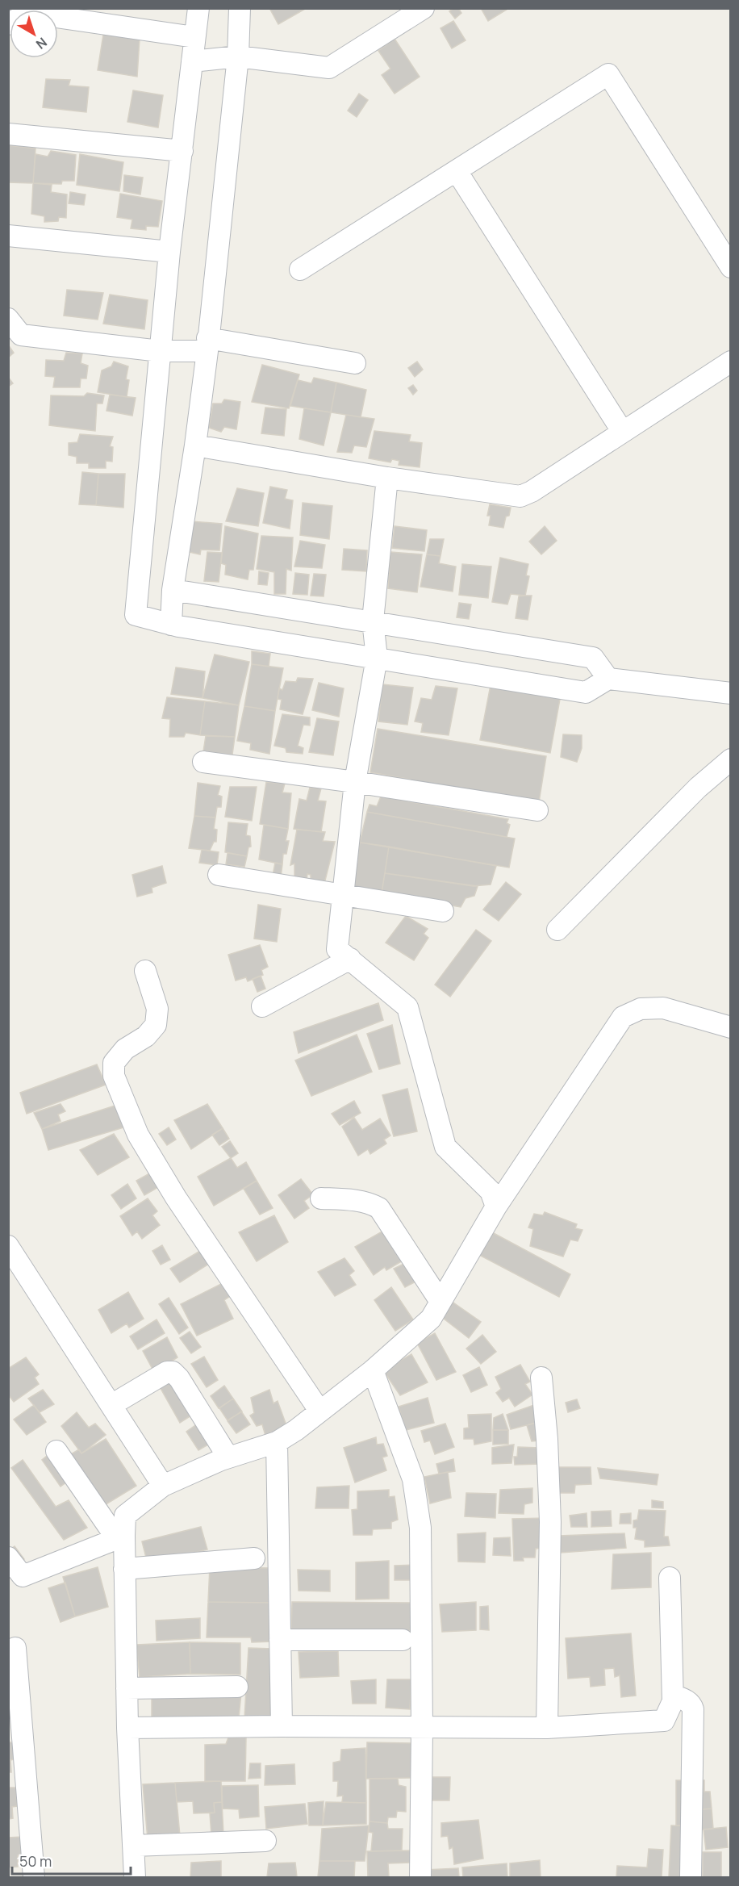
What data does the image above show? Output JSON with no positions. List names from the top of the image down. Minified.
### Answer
{"scale_bar":"50 m","north":"bottom right"}
